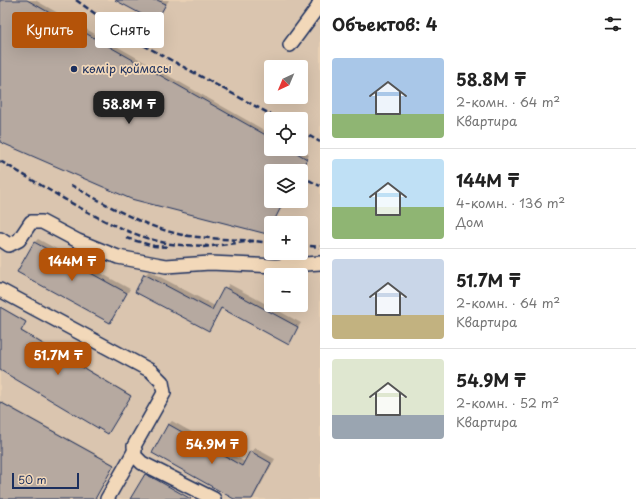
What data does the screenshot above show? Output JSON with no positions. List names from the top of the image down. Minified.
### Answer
{"places":["көмір қоймасы"],"scale_bar":"50 m","north":"bottom left","page":{"heading":"Объектов: 4","chip":["Купить","Снять"],"list":[{"name":"58.8M ₸","note":"2-комн. · 64 m² · Квартира"},{"name":"144M ₸","note":"4-комн. · 136 m² · Дом"},{"name":"51.7M ₸","note":"2-комн. · 64 m² · Квартира"},{"name":"54.9M ₸","note":"2-комн. · 52 m² · Квартира"}],"map_buttons":["+","−"],"price":["58.8M ₸","144M ₸","51.7M ₸","54.9M ₸"],"scale":"50 m"}}
